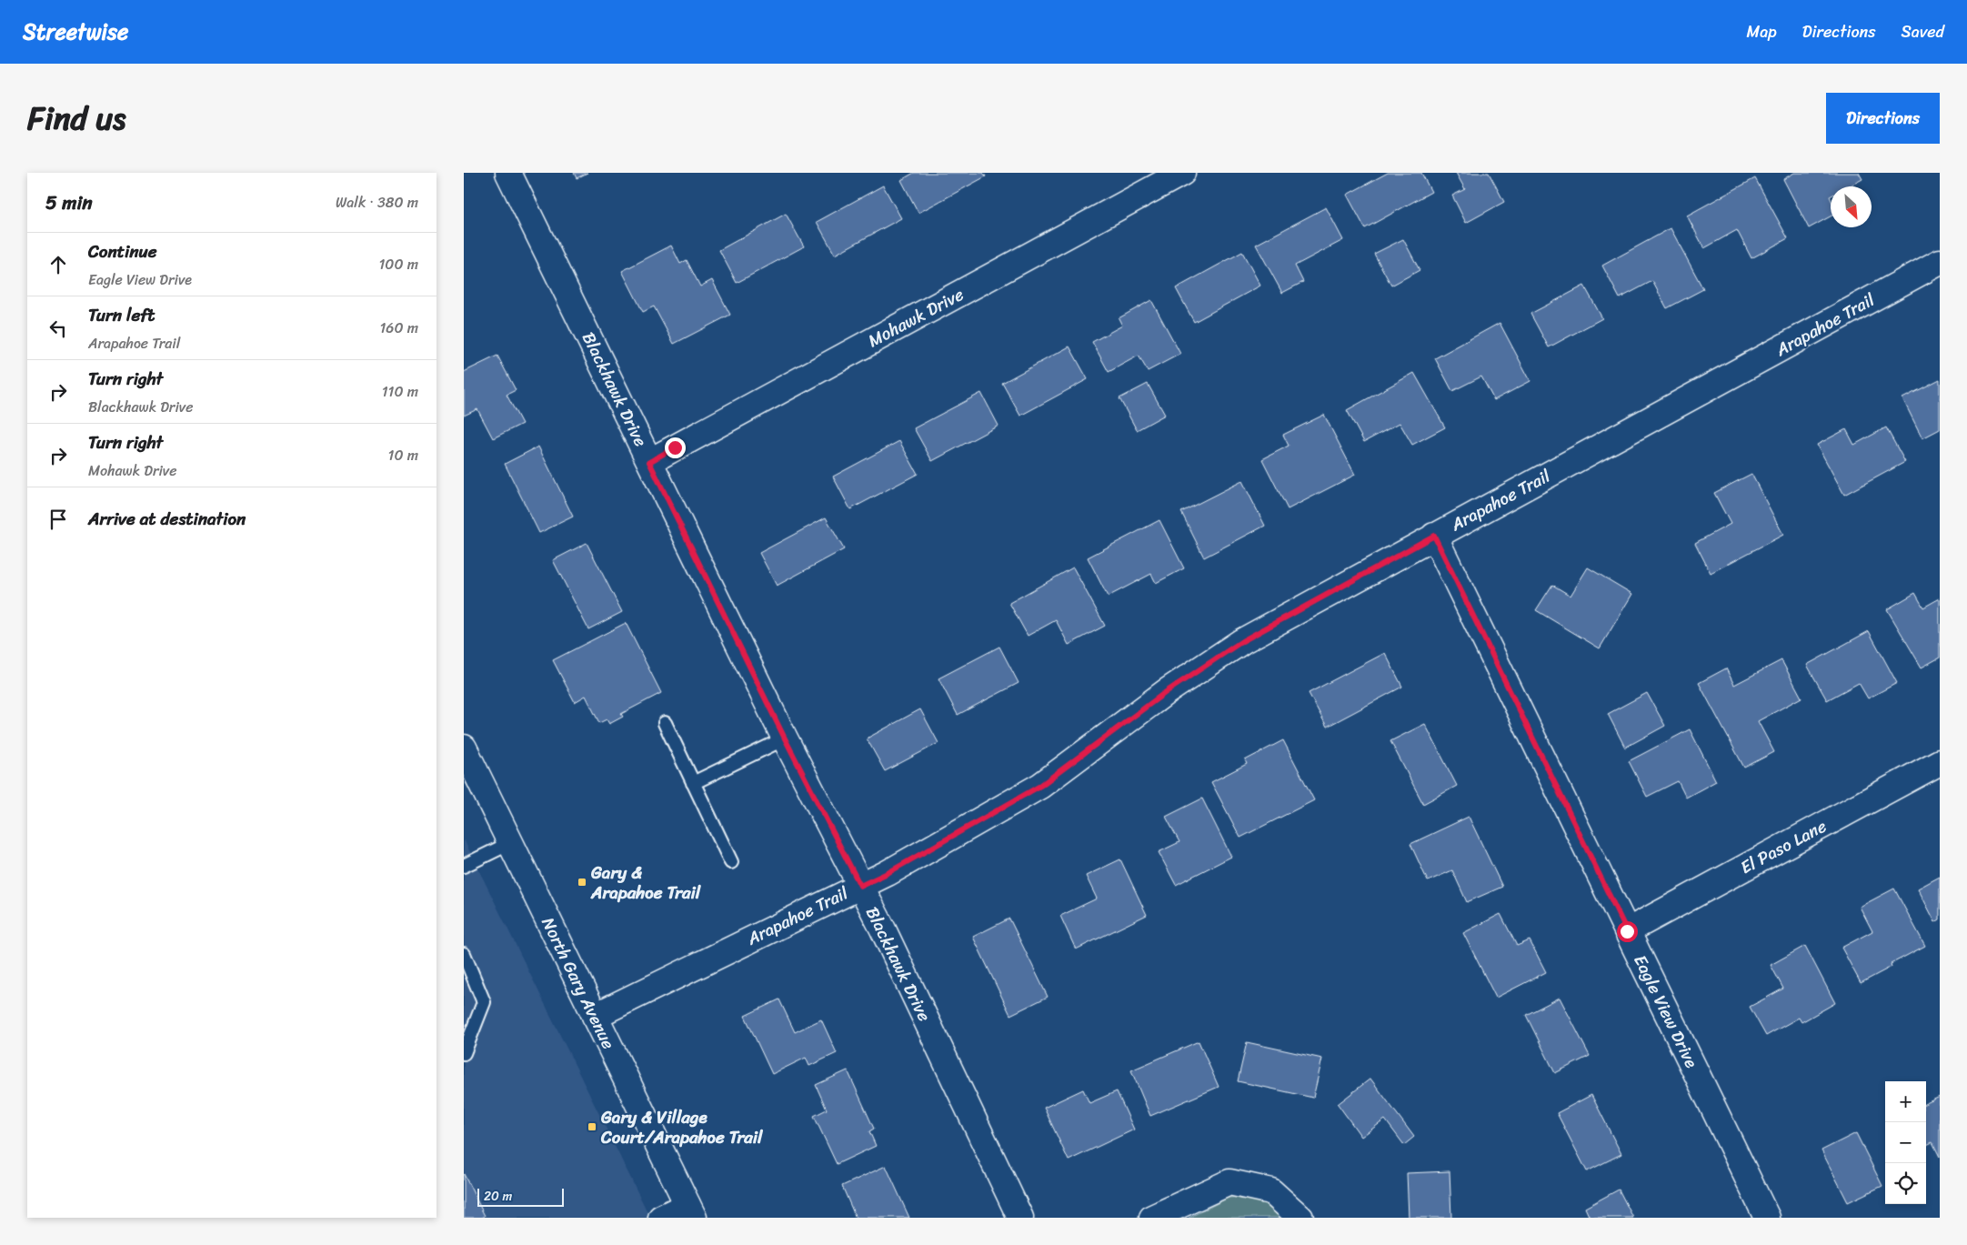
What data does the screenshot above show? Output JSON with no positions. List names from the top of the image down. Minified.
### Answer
{"streets":{"street":["Mohawk Drive","Arapahoe Trail","Blackhawk Drive","El Paso Lane","North Gary Avenue","Eagle View Drive"]},"crossings":[["Mohawk Drive","Blackhawk Drive"],["Arapahoe Trail","Blackhawk Drive"],["Arapahoe Trail","North Gary Avenue"],["Arapahoe Trail","Eagle View Drive"],["El Paso Lane","Eagle View Drive"]],"places":{"transit":["Gary & Arapahoe Trail","Gary & Village Court/Arapahoe Trail"]},"scale_bar":"20 m","north":"bottom right","page":{"header":"Streetwise","nav":["Map","Directions","Saved"],"title":"Find us","buttons":"Directions","heading":["5 min","Walk · 380 m"],"list":[["Continue","Eagle View Drive","100 m"],["Turn left","Arapahoe Trail","160 m"],["Turn right","Blackhawk Drive","110 m"],["Turn right","Mohawk Drive","10 m"],"Arrive at destination"],"map_buttons":["+","−"],"scale":"20 m"}}
